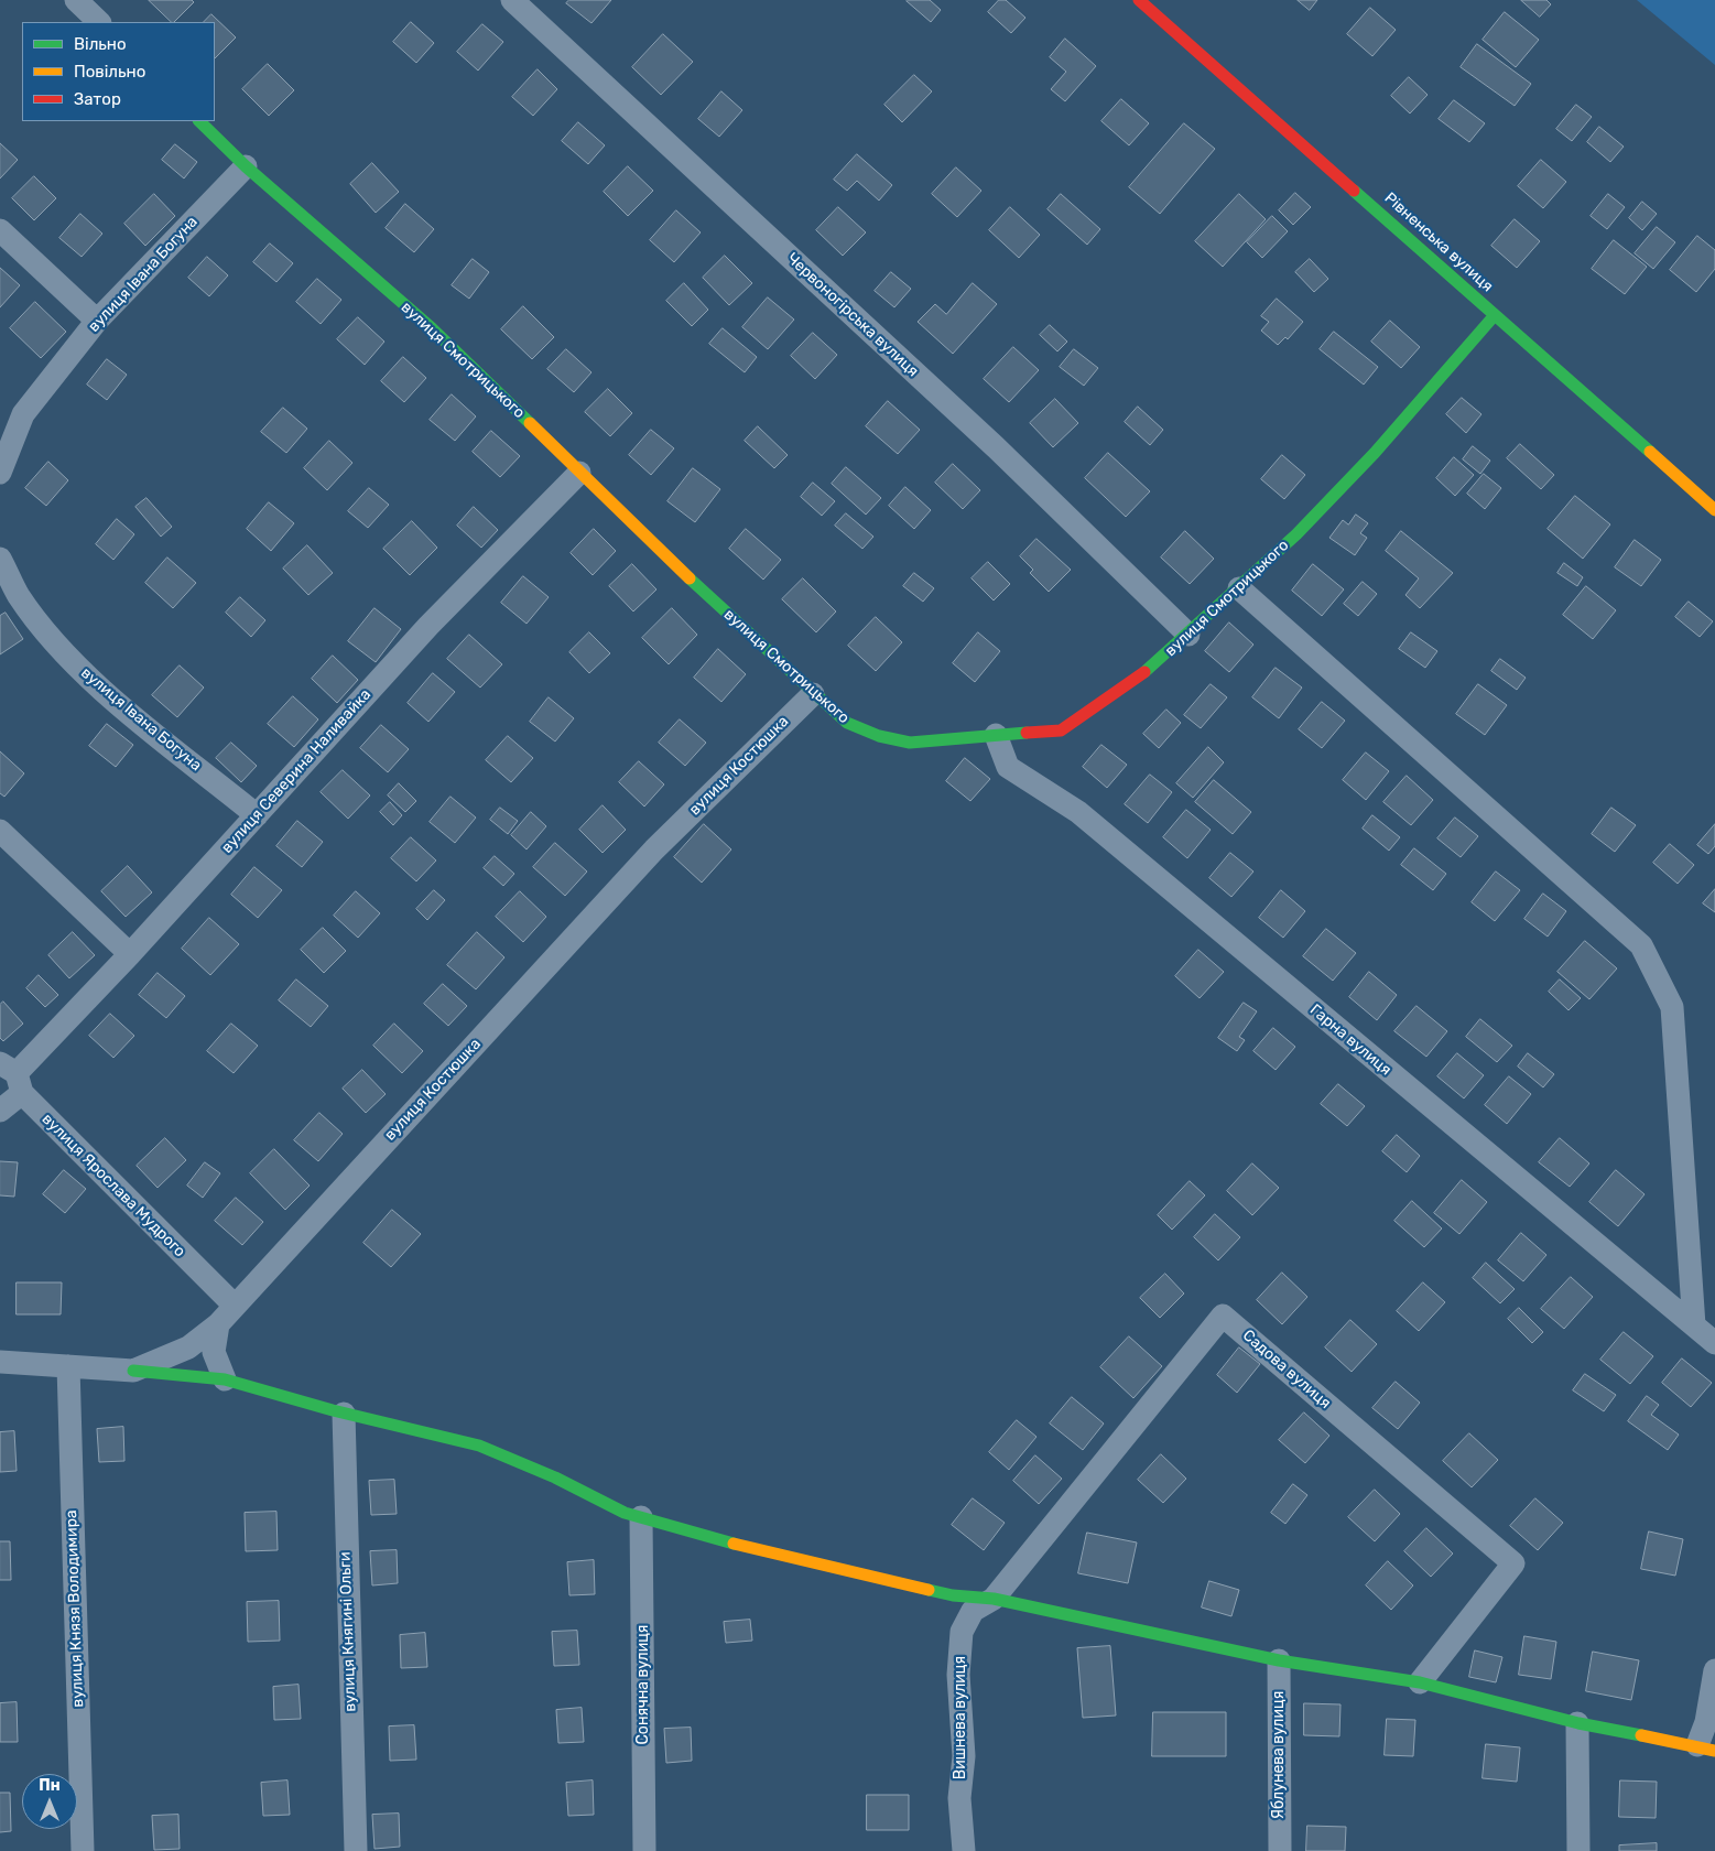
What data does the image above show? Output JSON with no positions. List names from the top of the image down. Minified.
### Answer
{"streets":{"street":["Рівненська вулиця","вулиця Івана Богуна","Червоногірська вулиця","вулиця Смотрицького","вулиця Костюшка","вулиця Северина Наливайка","Гарна вулиця","вулиця Ярослава Мудрого","Садова вулиця","вулиця Князя Володимира","вулиця Княгині Ольги","Сонячна вулиця","Вишнева вулиця","Яблунева вулиця"]},"crossings":[["Рівненська вулиця","вулиця Смотрицького"],["вулиця Івана Богуна","вулиця Смотрицького"],["вулиця Івана Богуна","вулиця Северина Наливайка"],["Червоногірська вулиця","вулиця Смотрицького"],["вулиця Смотрицького","вулиця Костюшка"],["вулиця Смотрицького","вулиця Северина Наливайка"],["вулиця Смотрицького","Гарна вулиця"],["вулиця Костюшка","вулиця Ярослава Мудрого"],["вулиця Костюшка","вулиця Князя Володимира"],["вулиця Северина Наливайка","вулиця Ярослава Мудрого"],["Садова вулиця","Вишнева вулиця"]],"legend":["Вільно","Повільно","Затор"],"north":"top"}
